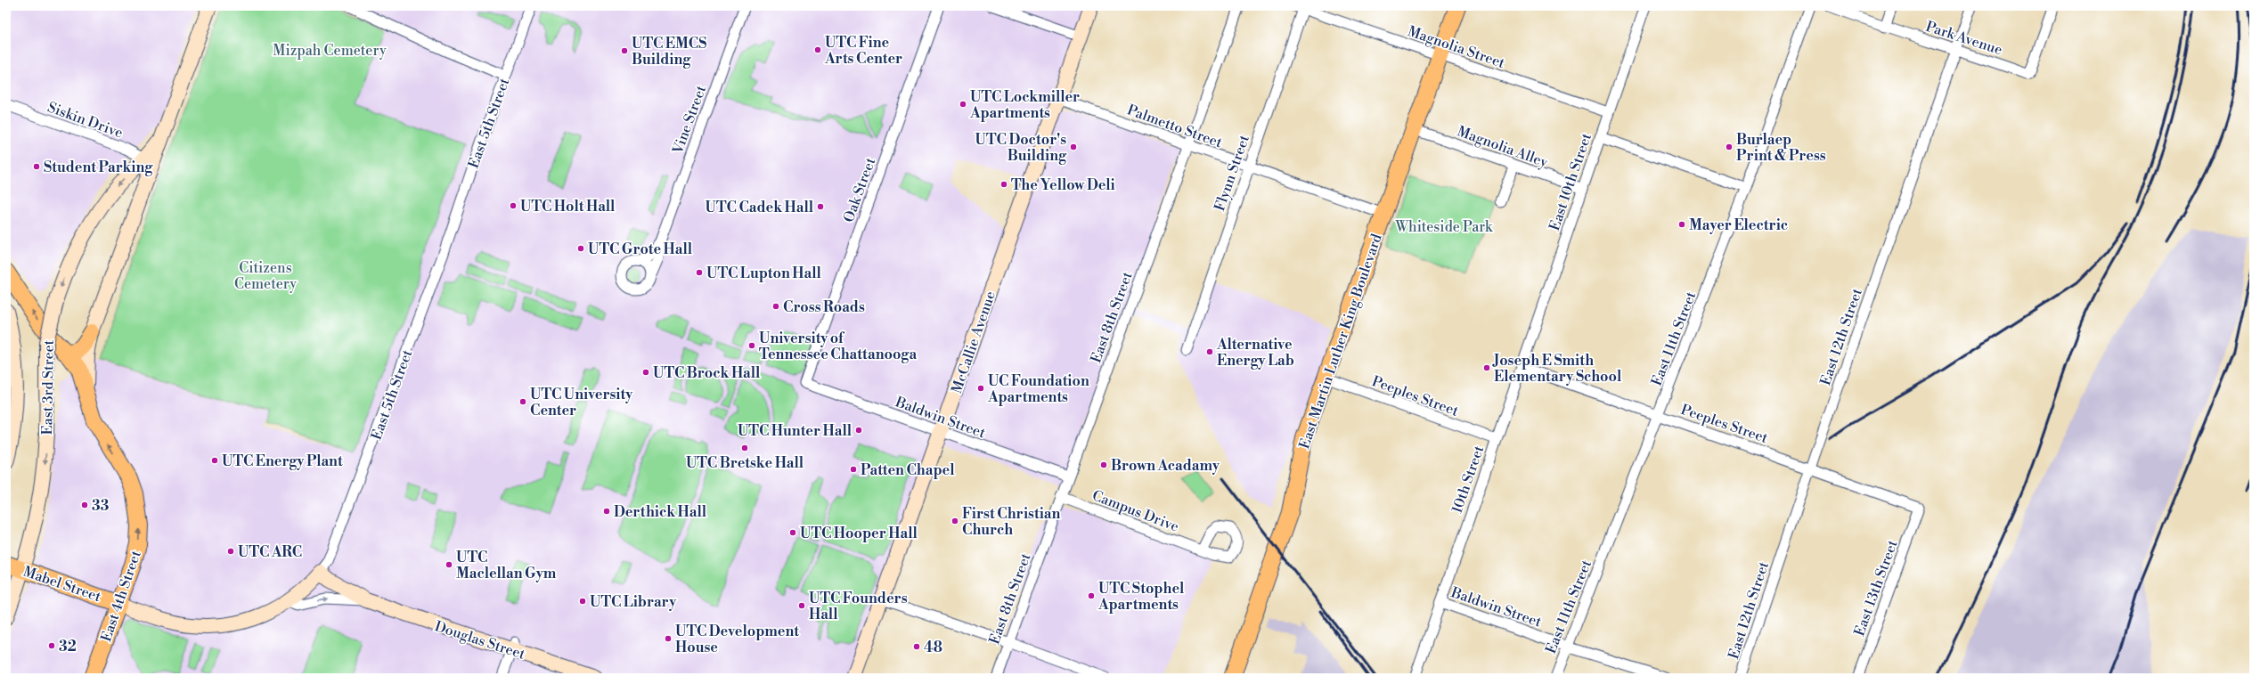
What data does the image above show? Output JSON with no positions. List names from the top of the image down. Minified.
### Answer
{"streets":{"main road":["East 5th Street","East Martin Luther King Boulevard","McCallie Avenue","East 3rd Street","Mabel Street","East 4th Street","Douglas Street"],"street":["Park Avenue","Magnolia Street","Siskin Drive","Vine Street","Palmetto Street","Magnolia Alley","Flynn Street","East 10th Street","Oak Street","East 8th Street","East 12th Street","East 11th Street","Peeples Street","Baldwin Street","10th Street","Campus Drive","East 13th Street"]},"crossings":[["Park Avenue","East 12th Street"],["Magnolia Street","Flynn Street"],["Magnolia Street","East 10th Street"],["Magnolia Street","East Martin Luther King Boulevard"],["Siskin Drive","East 3rd Street"],["East 5th Street","Mabel Street"],["East 5th Street","East 4th Street"],["East 5th Street","Douglas Street"],["Palmetto Street","Flynn Street"],["Palmetto Street","East 8th Street"],["Palmetto Street","East Martin Luther King Boulevard"],["Palmetto Street","McCallie Avenue"],["Magnolia Alley","East 10th Street"],["Magnolia Alley","East Martin Luther King Boulevard"],["East 10th Street","Peeples Street"],["East 10th Street","10th Street"],["Oak Street","Baldwin Street"],["East 8th Street","Baldwin Street"],["East 8th Street","Campus Drive"],["East 12th Street","Peeples Street"],["East 11th Street","Peeples Street"],["East 11th Street","Baldwin Street"],["East Martin Luther King Boulevard","Peeples Street"],["McCallie Avenue","Baldwin Street"],["East 3rd Street","Mabel Street"],["East 3rd Street","East 4th Street"],["Peeples Street","10th Street"],["Peeples Street","East 13th Street"],["Baldwin Street","10th Street"],["Mabel Street","East 4th Street"]],"one_way":["East 4th Street"],"parks":["Mizpah Cemetery","Whiteside Park","Citizens Cemetery"],"places":["UTC Fine Arts Center","UTC EMCS Building","UTC Lockmiller Apartments","UTC Doctor's Building","Burlaep Print & Press","Student Parking","The Yellow Deli","UTC Holt Hall","UTC Cadek Hall","Mayer Electric","UTC Grote Hall","UTC Lupton Hall","Cross Roads","University of Tennessee Chattanooga","Alternative Energy Lab","Joseph E Smith Elementary School","UTC Brock Hall","UC Foundation Apartments","UTC University Center","UTC Hunter Hall","UTC Bretske Hall","UTC Energy Plant","Brown Acadamy","Patten Chapel","33","Derthick Hall","First Christian Church","UTC Hooper Hall","UTC ARC","UTC Maclellan Gym","UTC Stophel Apartments","UTC Library","UTC Founders Hall","UTC Development House","32","48"]}
